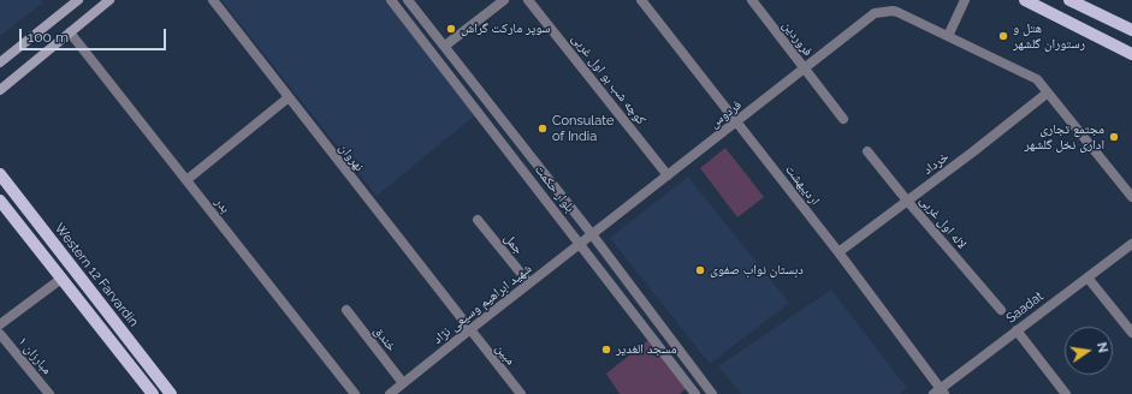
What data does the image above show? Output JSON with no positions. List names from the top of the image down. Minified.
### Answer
{"streets":{"main road":["Western 12 Farvardin"],"street":["فروردین","کوچه شب بو اول غربی","فردوس","نهروان","خرداد","اردیبهشت","بلوار حکمت","بدر","لاله اول غربی","جمل","شهید ابراهیم وسیعی نژاد","Saadat","خندق","مبین","مبارزان ۱"]},"crossings":[["فروردین","فردوس"],["کوچه شب بو اول غربی","فردوس"],["فردوس","اردیبهشت"],["فردوس","بلوار حکمت"],["فردوس","شهید ابراهیم وسیعی نژاد"],["نهروان","شهید ابراهیم وسیعی نژاد"],["نهروان","مبین"],["خرداد","اردیبهشت"],["خرداد","لاله اول غربی"],["اردیبهشت","Saadat"],["بلوار حکمت","شهید ابراهیم وسیعی نژاد"],["جمل","شهید ابراهیم وسیعی نژاد"],["شهید ابراهیم وسیعی نژاد","خندق"],["شهید ابراهیم وسیعی نژاد","مبین"]],"places":["سوپر مارکت گراش","هتل و رستوران گلشهر","Consulate of India","مجتمع تجاری اداری نخل گلشهر","دبستان نواب صفوی","مسجد الغدیر"],"scale_bar":"100 m","north":"right"}
